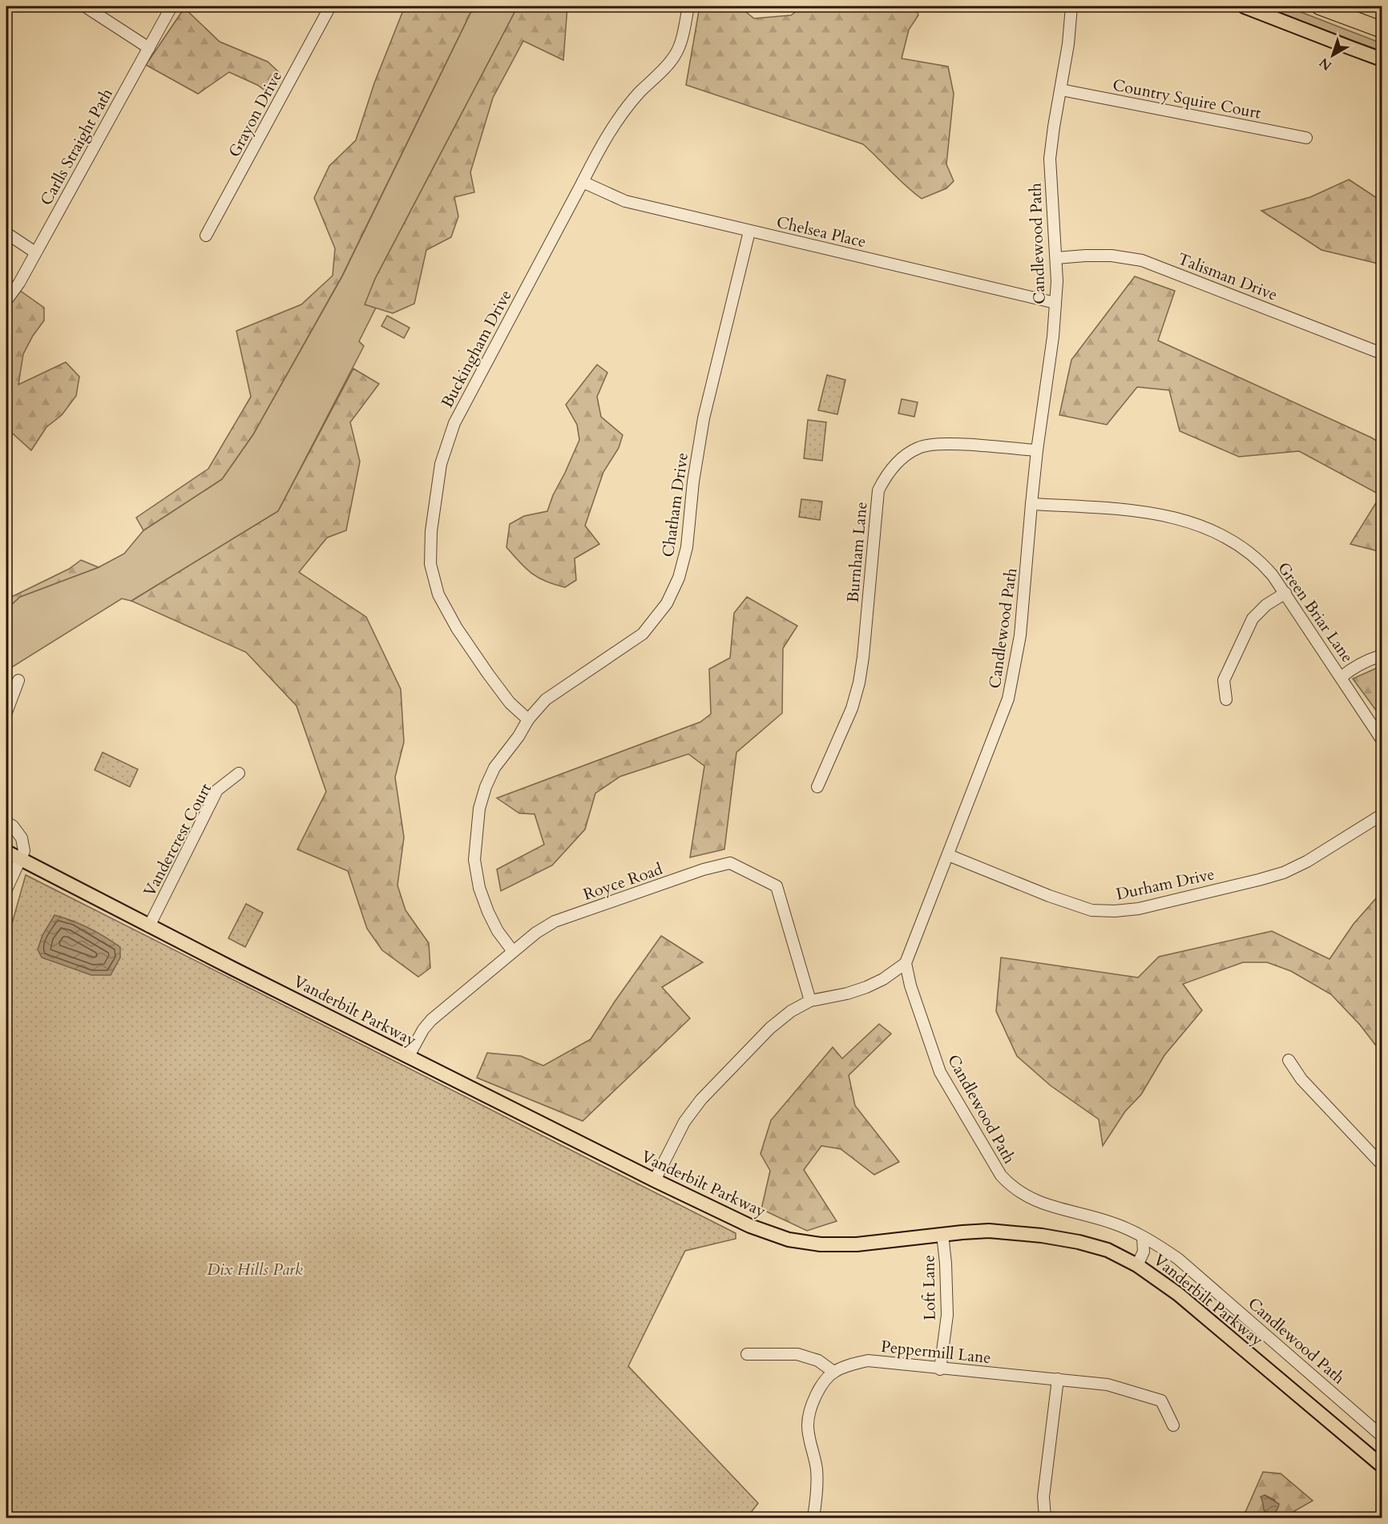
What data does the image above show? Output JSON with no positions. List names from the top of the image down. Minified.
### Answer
{"streets":{"main road":["Vanderbilt Parkway"],"street":["Country Squire Court","Grayon Drive","Carlls Straight Path","Chelsea Place","Candlewood Path","Talisman Drive","Buckingham Drive","Chatham Drive","Burnham Lane","Green Briar Lane","Vandercrest Court","Royce Road","Durham Drive","Loft Lane","Peppermill Lane"]},"crossings":[["Country Squire Court","Candlewood Path"],["Chelsea Place","Candlewood Path"],["Chelsea Place","Buckingham Drive"],["Chelsea Place","Chatham Drive"],["Candlewood Path","Talisman Drive"],["Candlewood Path","Burnham Lane"],["Candlewood Path","Green Briar Lane"],["Candlewood Path","Durham Drive"],["Buckingham Drive","Chatham Drive"],["Chatham Drive","Royce Road"],["Vandercrest Court","Vanderbilt Parkway"],["Royce Road","Vanderbilt Parkway"],["Vanderbilt Parkway","Loft Lane"],["Loft Lane","Peppermill Lane"]],"parks":["Dix Hills Park"],"north":"bottom left"}
